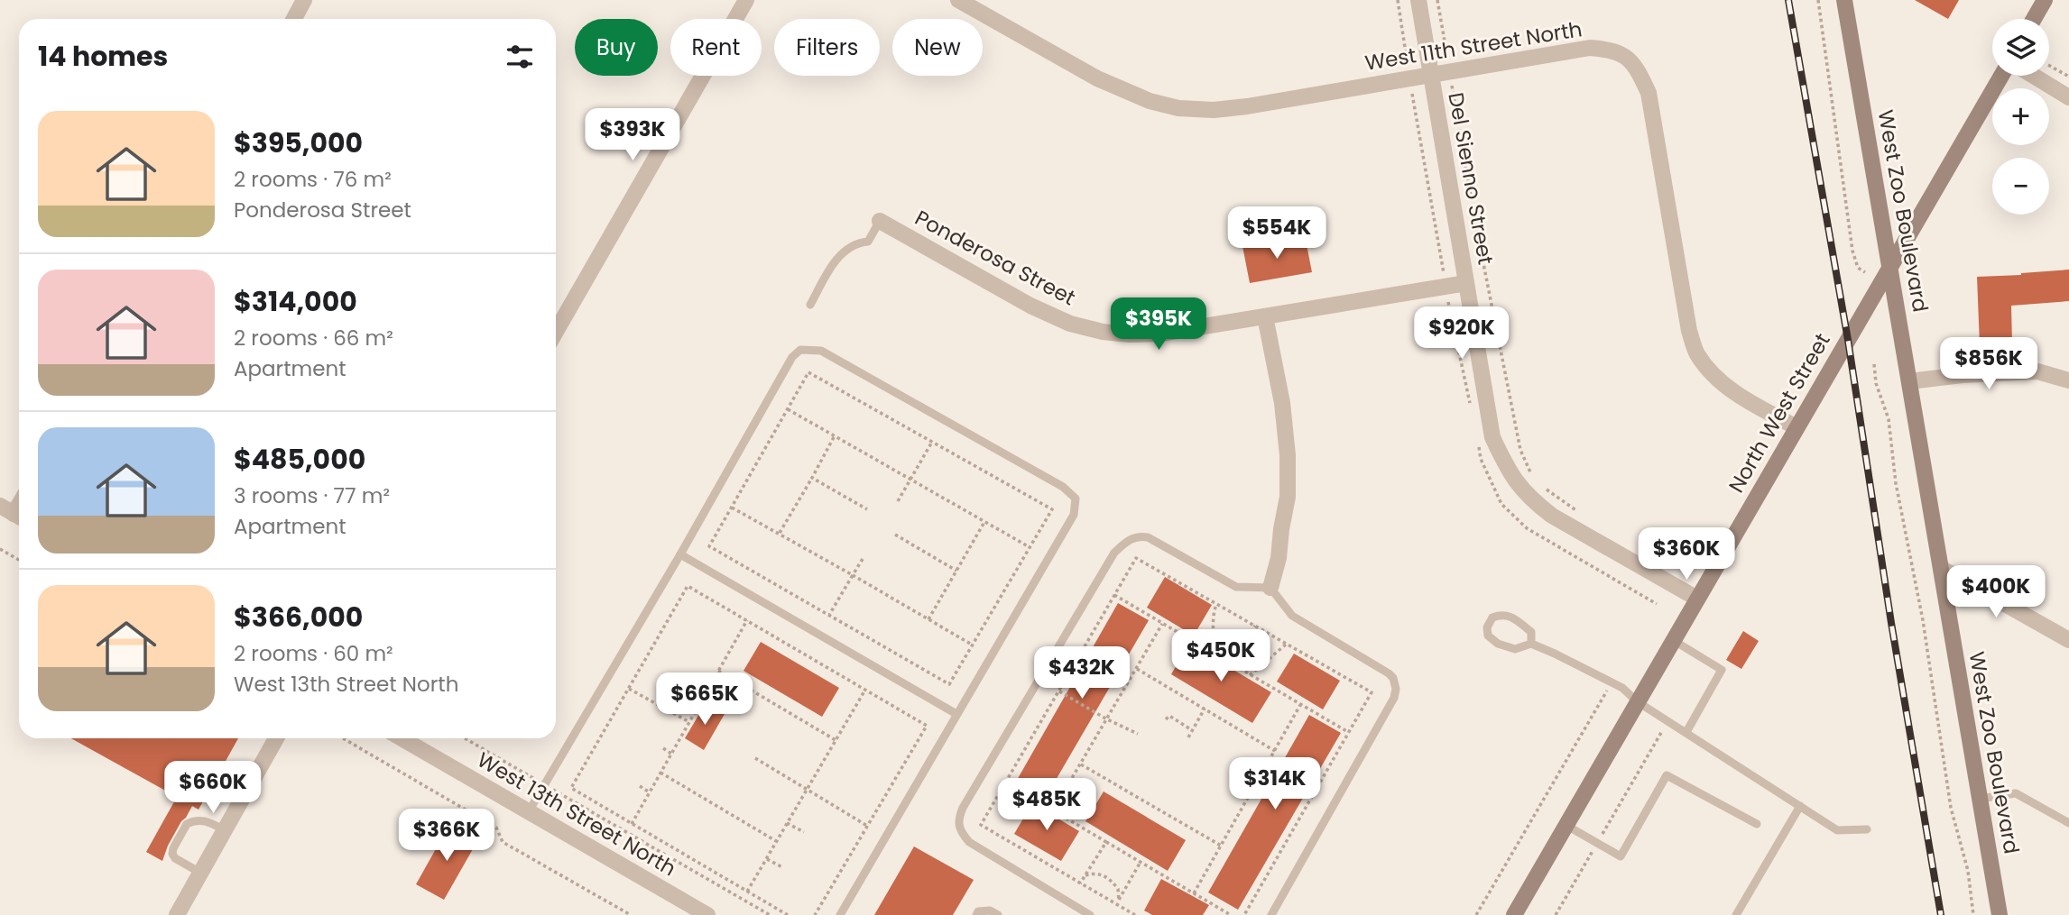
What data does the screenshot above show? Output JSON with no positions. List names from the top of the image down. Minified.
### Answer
{"streets":{"main road":["West Zoo Boulevard","North West Street"],"street":["West 11th Street North","Del Sienno Street","Ponderosa Street","West 13th Street North"]},"crossings":[["West 11th Street North","Del Sienno Street"],["West 11th Street North","North West Street"],["Del Sienno Street","Ponderosa Street"],["Del Sienno Street","North West Street"],["West Zoo Boulevard","North West Street"]],"page":{"map_buttons":["+","−"],"chip":["Buy","Rent","Filters","New"],"heading":"14 homes","list":[{"name":"$395,000","note":"2 rooms · 76 m² · Ponderosa Street"},{"name":"$314,000","note":"2 rooms · 66 m² · Apartment"},{"name":"$485,000","note":"3 rooms · 77 m² · Apartment"},{"name":"$366,000","note":"2 rooms · 60 m² · West 13th Street North"}],"price":["$393K","$554K","$395K","$920K","$856K","$360K","$400K","$450K","$432K","$665K","$314K","$660K","$485K","$366K"]}}
